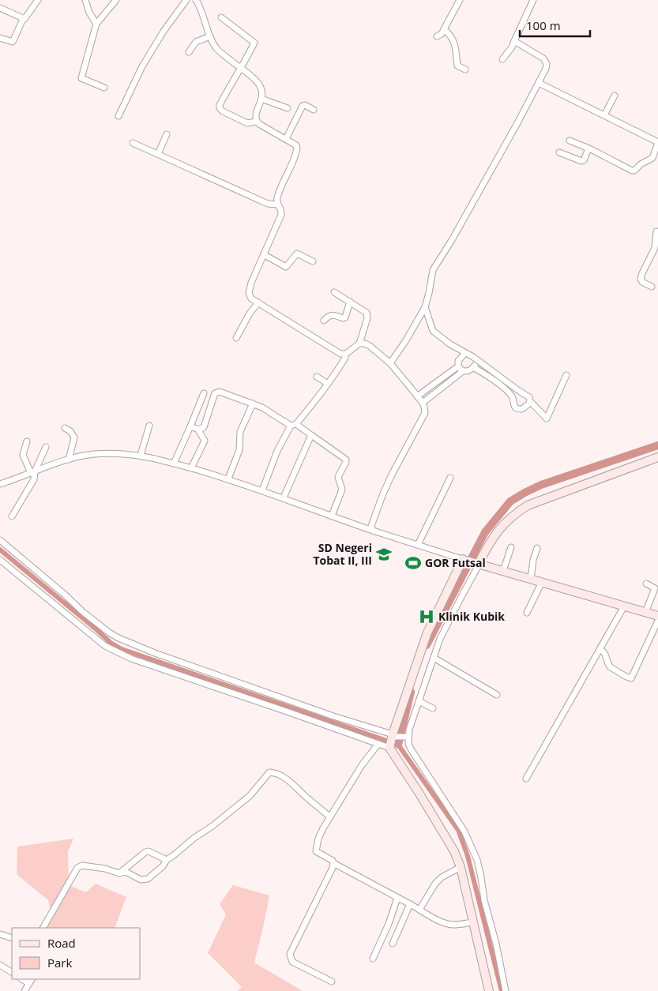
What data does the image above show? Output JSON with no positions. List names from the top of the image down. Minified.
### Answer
{"places":{"school or university":["SD Negeri Tobat II, III"],"sports":["GOR Futsal"],"hospital":["Klinik Kubik"]},"legend":["Road","Park"],"scale_bar":"100 m"}
